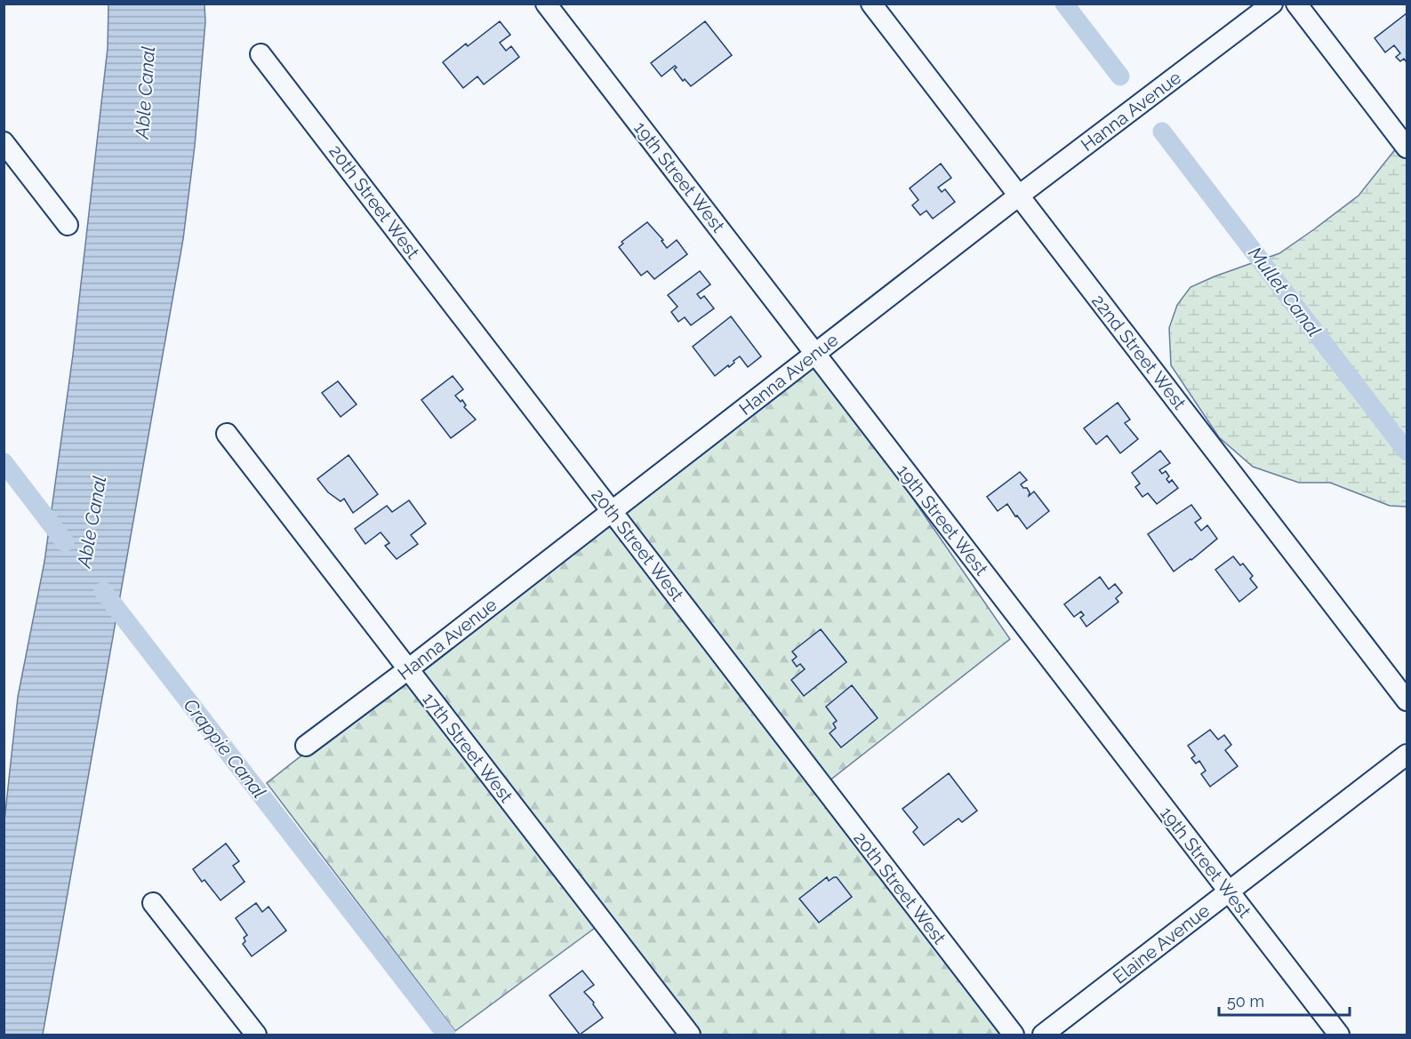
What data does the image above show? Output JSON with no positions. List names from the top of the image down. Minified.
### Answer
{"streets":{"street":["Hanna Avenue","19th Street West","20th Street West","22nd Street West","17th Street West","Elaine Avenue"]},"crossings":[["Hanna Avenue","19th Street West"],["Hanna Avenue","20th Street West"],["Hanna Avenue","22nd Street West"],["Hanna Avenue","17th Street West"],["19th Street West","Elaine Avenue"]],"water":["Able Canal","Mullet Canal","Crappie Canal"],"scale_bar":"50 m"}
